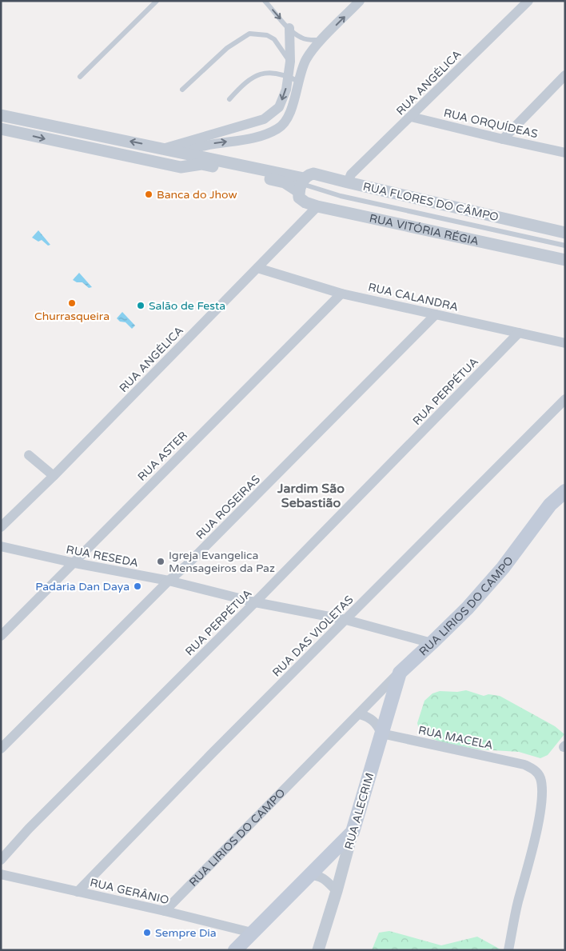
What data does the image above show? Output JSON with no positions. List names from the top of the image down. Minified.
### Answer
{"streets":{"main road":["RUA LIRIOS DO CAMPO","RUA ALECRIM"],"street":["RUA ANGÉLICA","RUA ORQUÍDEAS","RUA FLORES DO CÂMPO","RUA VITÓRIA RÉGIA","RUA CALANDRA","RUA PERPÉTUA","RUA ASTER","RUA ROSEIRAS","RUA RESEDA","RUA DAS VIOLETAS","RUA MACELA","RUA GERÂNIO"]},"crossings":[["RUA ANGÉLICA","RUA ORQUÍDEAS"],["RUA ANGÉLICA","RUA FLORES DO CÂMPO"],["RUA ANGÉLICA","RUA VITÓRIA RÉGIA"],["RUA ANGÉLICA","RUA CALANDRA"],["RUA FLORES DO CÂMPO","RUA VITÓRIA RÉGIA"],["RUA CALANDRA","RUA PERPÉTUA"],["RUA CALANDRA","RUA ASTER"],["RUA CALANDRA","RUA ROSEIRAS"],["RUA PERPÉTUA","RUA RESEDA"],["RUA ASTER","RUA RESEDA"],["RUA ROSEIRAS","RUA RESEDA"],["RUA RESEDA","RUA LIRIOS DO CAMPO"],["RUA RESEDA","RUA DAS VIOLETAS"],["RUA LIRIOS DO CAMPO","RUA ALECRIM"],["RUA LIRIOS DO CAMPO","RUA GERÂNIO"],["RUA DAS VIOLETAS","RUA GERÂNIO"],["RUA MACELA","RUA ALECRIM"]],"districts":["Jardim São Sebastião"],"places":["Banca do Jhow","Churrasqueira","Salão de Festa","Igreja Evangelica Mensageiros da Paz","Padaria Dan Daya","Sempre Dia"]}
